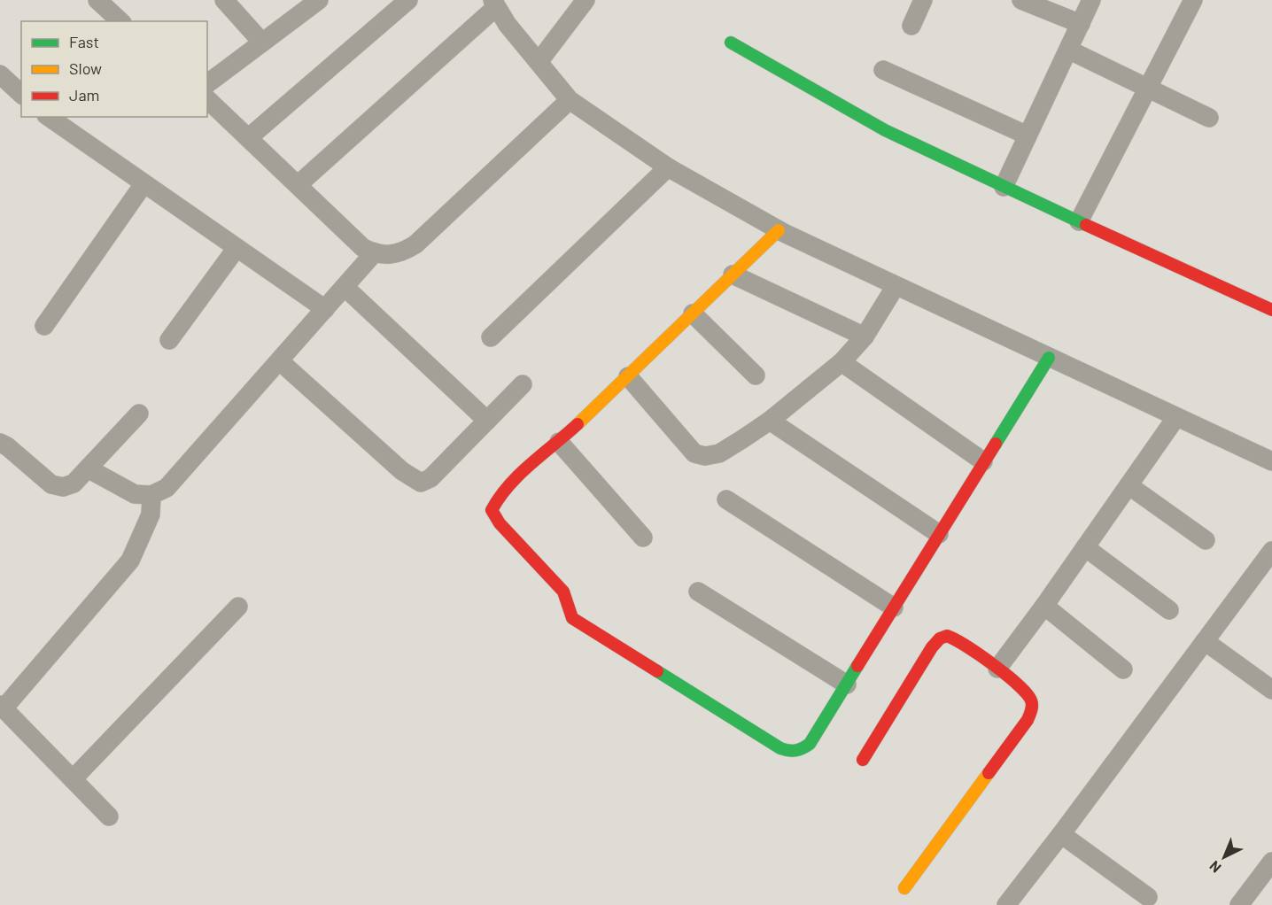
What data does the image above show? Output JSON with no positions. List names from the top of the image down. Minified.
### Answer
{"legend":["Fast","Slow","Jam"],"north":"bottom left"}
